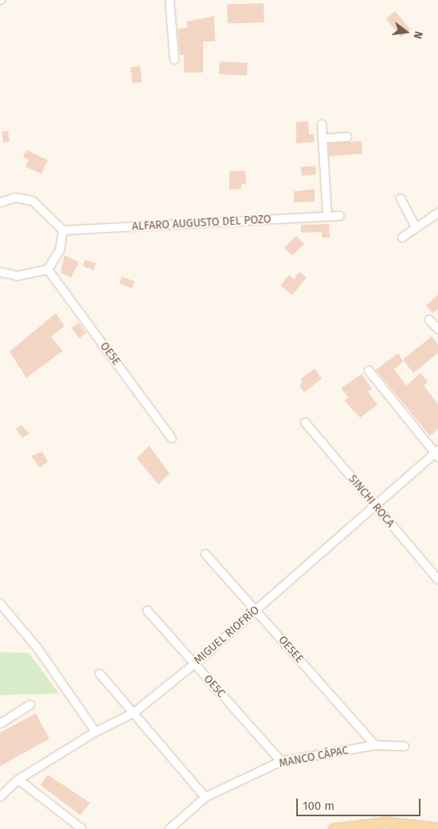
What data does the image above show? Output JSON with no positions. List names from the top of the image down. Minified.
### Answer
{"streets":{"street":["ALFARO AUGUSTO DEL POZO","OE5E","SINCHI ROCA","MIGUEL RIOFRÍO","OE5EE","OE5C","MANCO CÁPAC"]},"crossings":[["SINCHI ROCA","MIGUEL RIOFRÍO"],["MIGUEL RIOFRÍO","OE5EE"],["MIGUEL RIOFRÍO","OE5C"],["OE5EE","MANCO CÁPAC"],["OE5C","MANCO CÁPAC"]],"scale_bar":"100 m","north":"right"}
